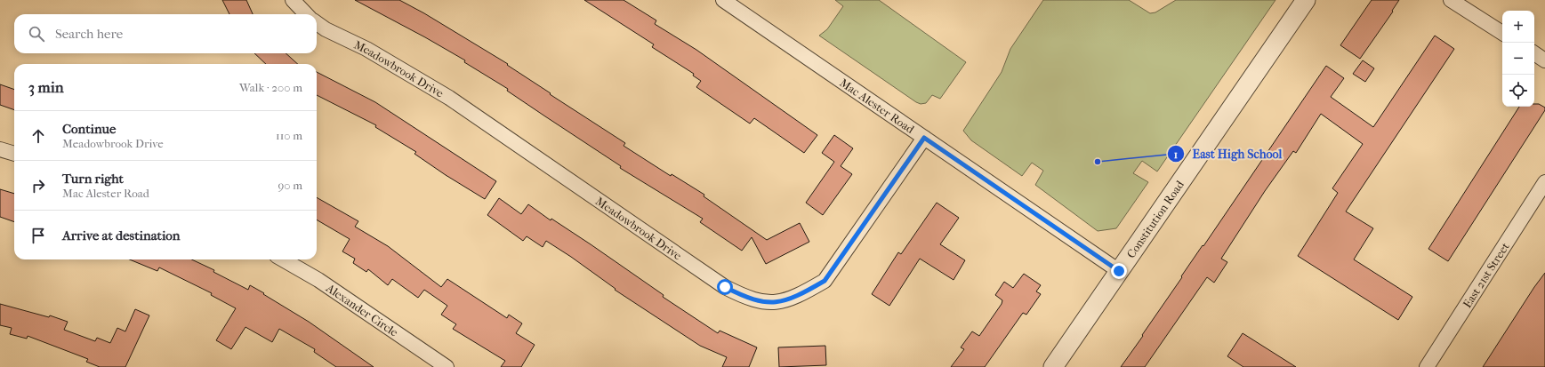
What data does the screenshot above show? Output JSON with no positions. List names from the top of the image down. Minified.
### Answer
{"streets":{"street":["Meadowbrook Drive","Mac Alester Road","Constitution Road","East 21st Street","Alexander Circle"]},"crossings":[["Meadowbrook Drive","Mac Alester Road"],["Mac Alester Road","Constitution Road"]],"places":["East High School"],"page":{"map_buttons":["+","−"],"search":"Search here","heading":["3 min","Walk · 200 m"],"list":[["Continue","Meadowbrook Drive","110 m"],["Turn right","Mac Alester Road","90 m"],"Arrive at destination"]}}
